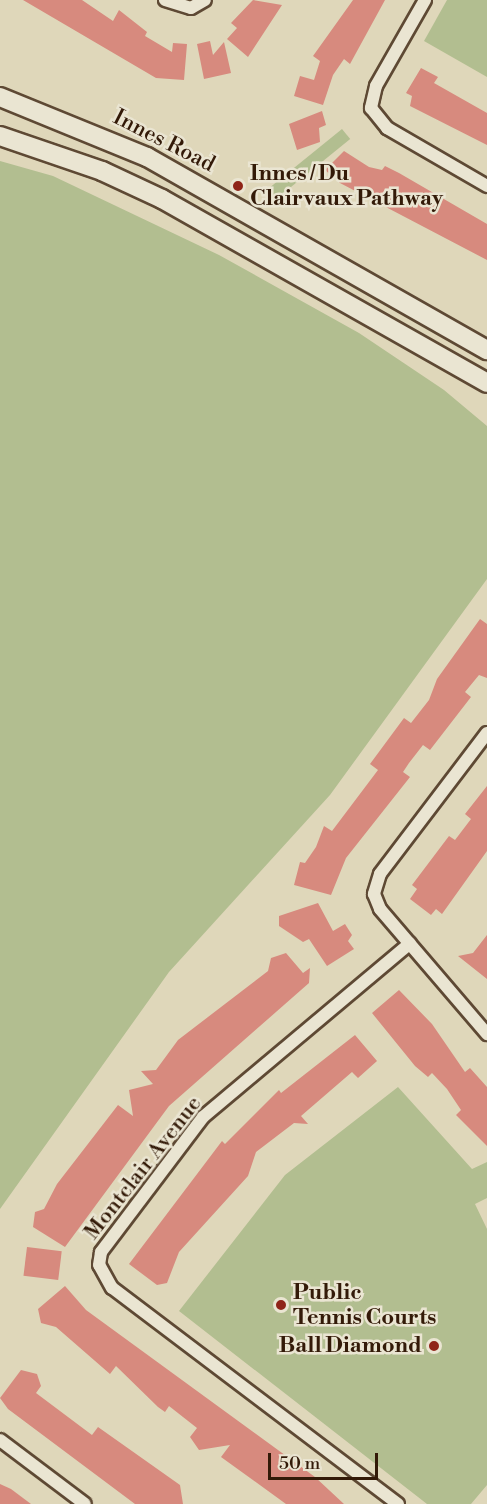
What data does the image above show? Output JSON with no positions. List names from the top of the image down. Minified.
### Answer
{"streets":{"main road":["Innes Road"],"street":["Montclair Avenue"]},"places":["Innes / Du Clairvaux Pathway","Public Tennis Courts","Ball Diamond"],"scale_bar":"50 m"}
